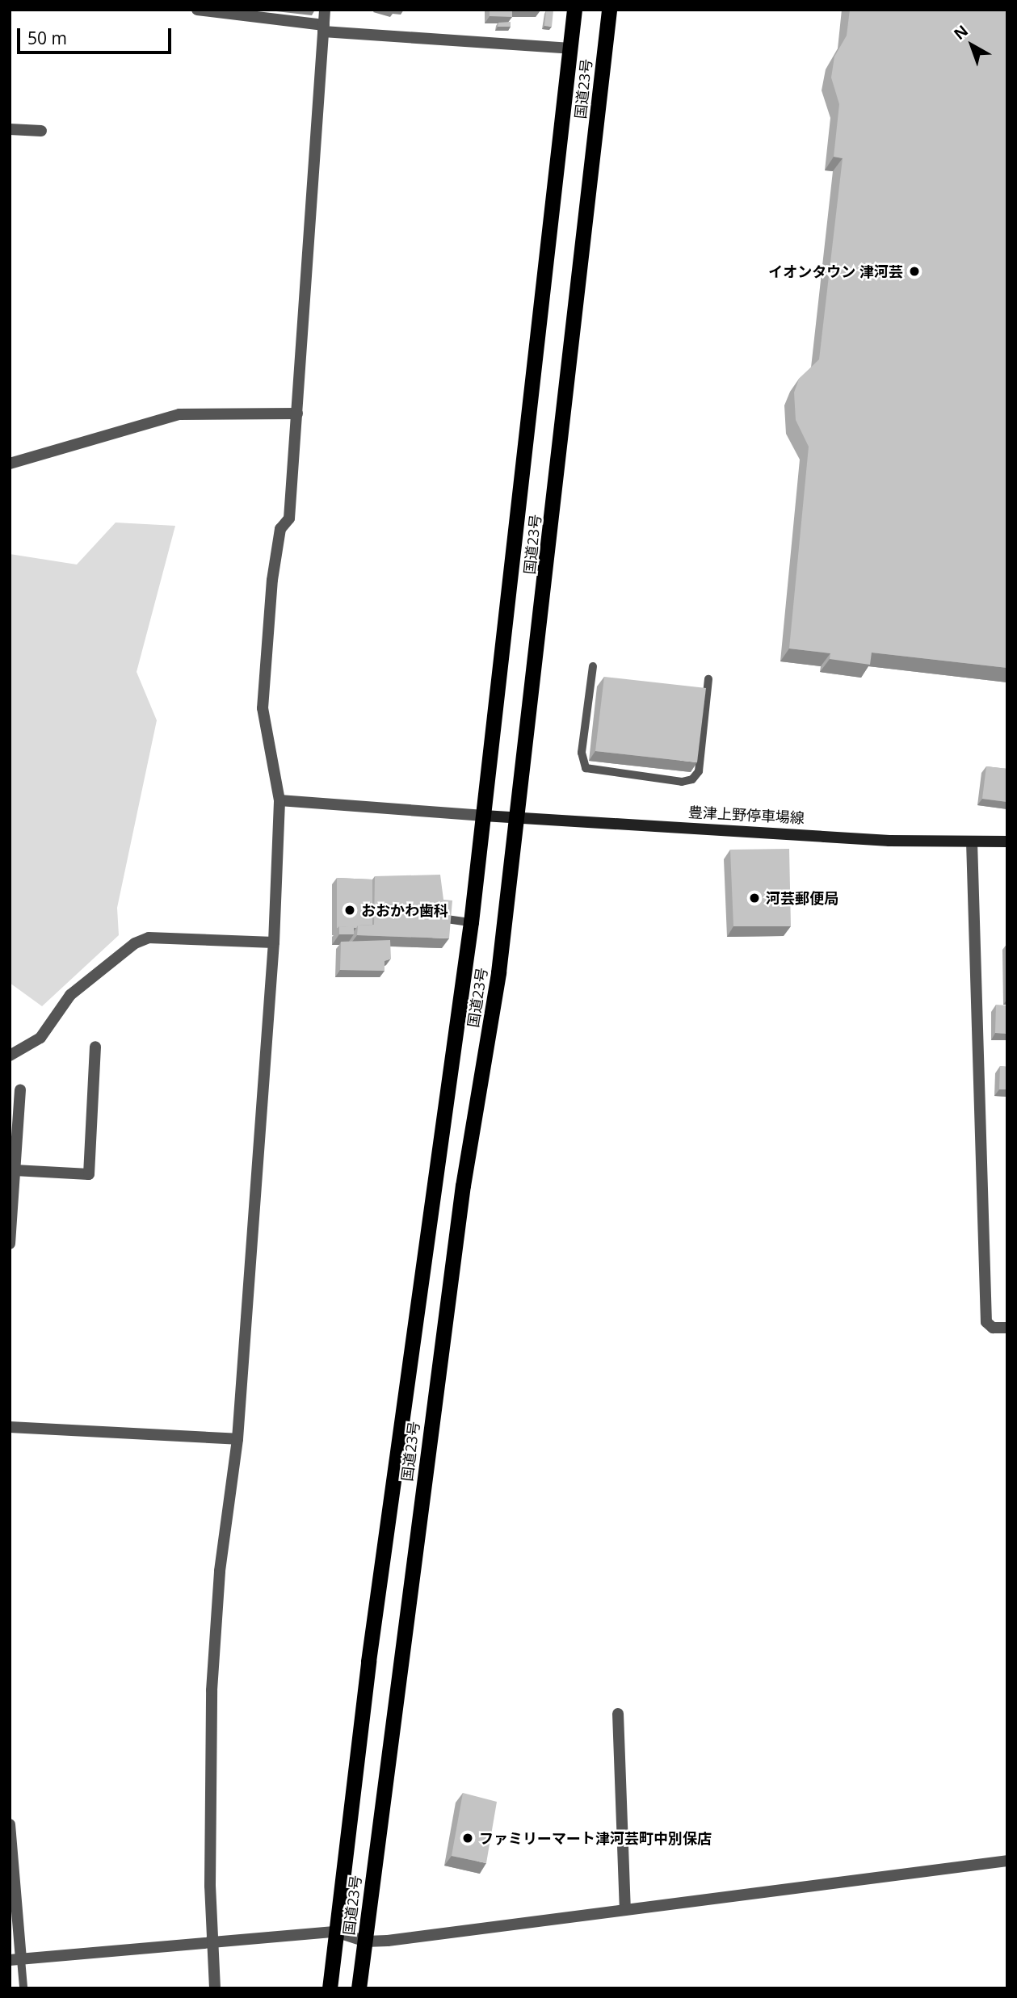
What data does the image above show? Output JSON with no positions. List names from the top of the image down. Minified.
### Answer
{"streets":{"highway":["国道23号"],"main road":["豊津上野停車場線"]},"crossings":[["国道23号","豊津上野停車場線"]],"places":["イオンタウン 津河芸","河芸郵便局","おおかわ歯科","ファミリーマート津河芸町中別保店"],"scale_bar":"50 m","north":"top left"}
